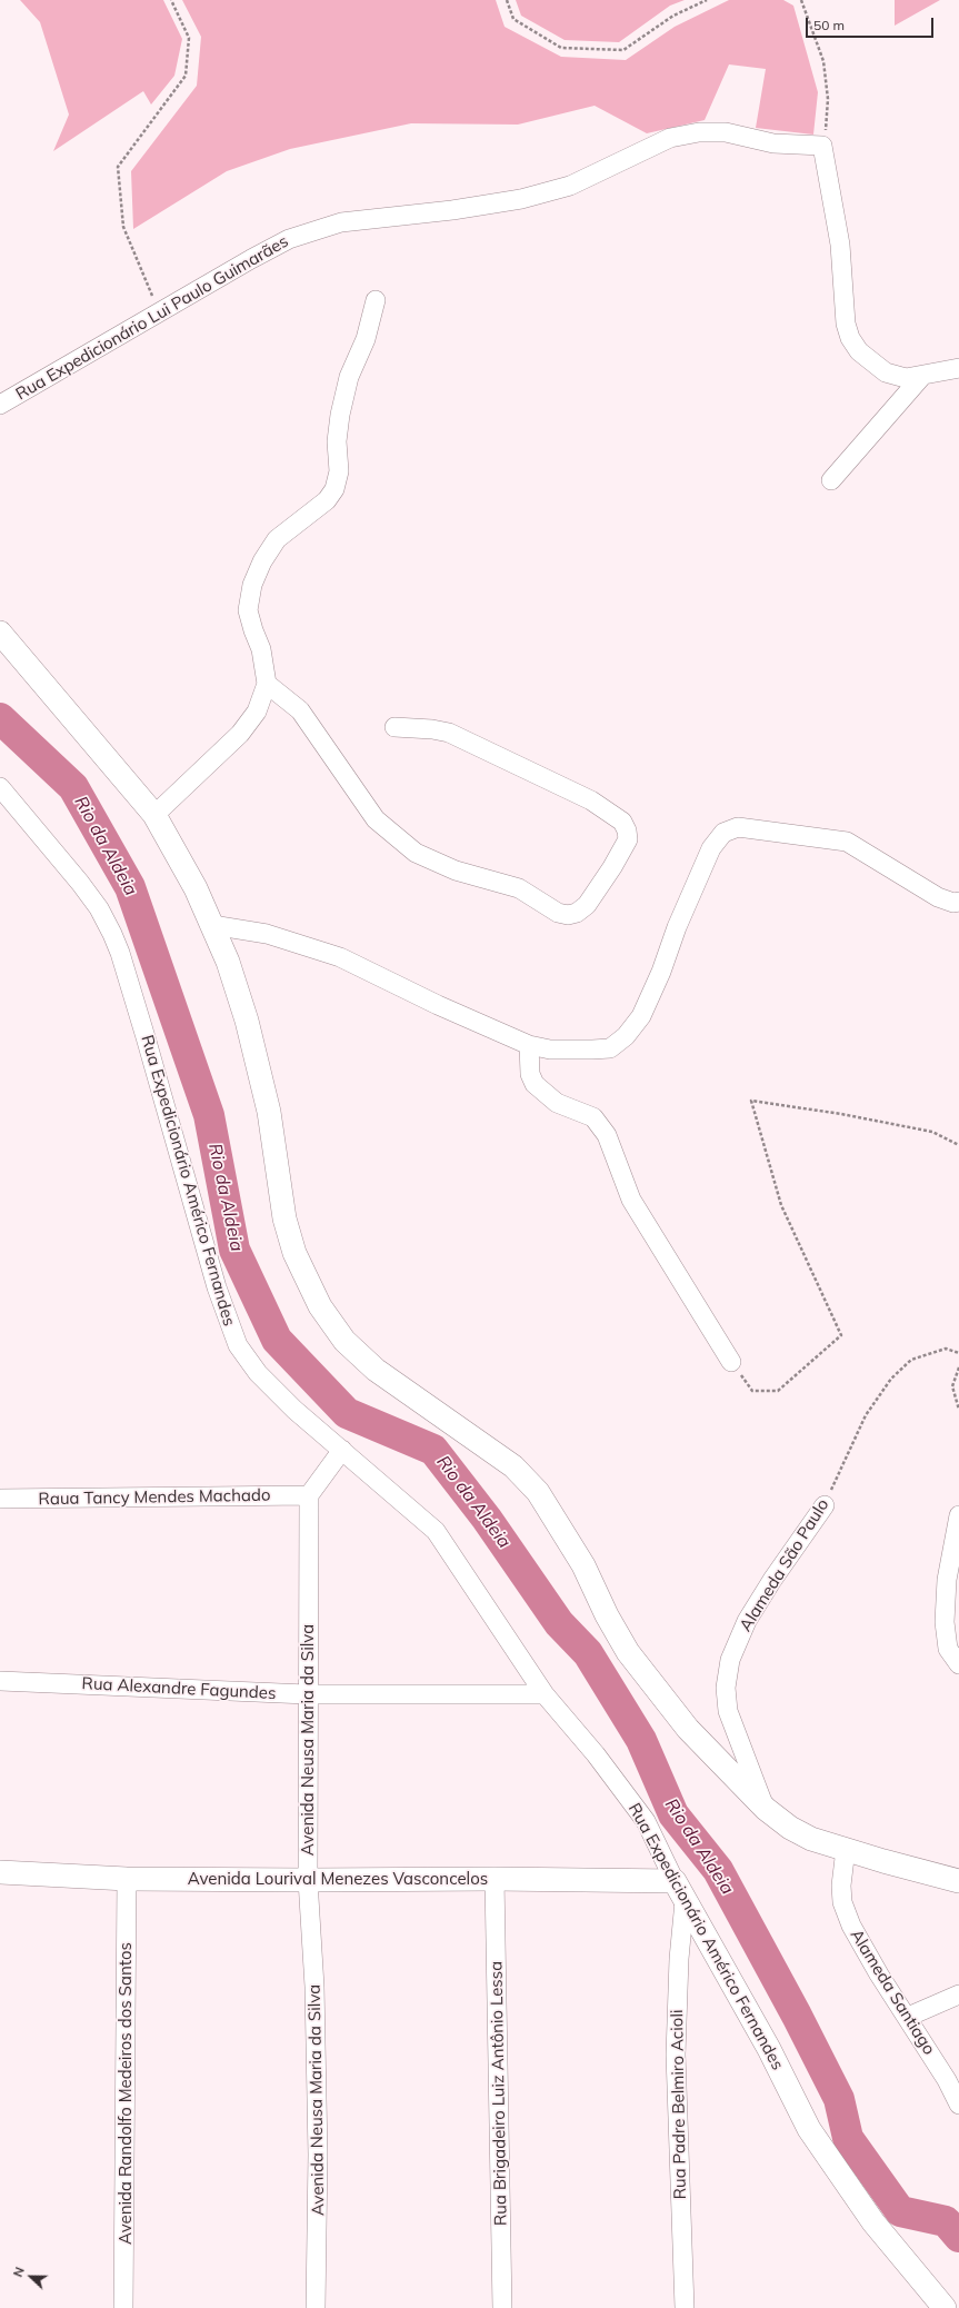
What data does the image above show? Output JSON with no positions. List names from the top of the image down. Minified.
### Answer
{"streets":{"street":["Rua Expedicionário Lui Paulo Guimarães","Rua Expedicionário Américo Fernandes","Raua Tancy Mendes Machado","Alameda São Paulo","Rua Alexandre Fagundes","Avenida Neusa Maria da Silva","Avenida Lourival Menezes Vasconcelos","Alameda Santiago","Avenida Randolfo Medeiros dos Santos","Rua Brigadeiro Luiz Antônio Lessa","Rua Padre Belmiro Acioli"]},"crossings":[["Rua Expedicionário Américo Fernandes","Rua Alexandre Fagundes"],["Rua Expedicionário Américo Fernandes","Avenida Lourival Menezes Vasconcelos"],["Rua Expedicionário Américo Fernandes","Rua Padre Belmiro Acioli"],["Raua Tancy Mendes Machado","Avenida Neusa Maria da Silva"],["Rua Alexandre Fagundes","Avenida Neusa Maria da Silva"],["Avenida Neusa Maria da Silva","Avenida Lourival Menezes Vasconcelos"],["Avenida Lourival Menezes Vasconcelos","Avenida Randolfo Medeiros dos Santos"],["Avenida Lourival Menezes Vasconcelos","Rua Brigadeiro Luiz Antônio Lessa"],["Avenida Lourival Menezes Vasconcelos","Rua Padre Belmiro Acioli"]],"water":["Rio da Aldeia"],"scale_bar":"50 m","north":"left"}
